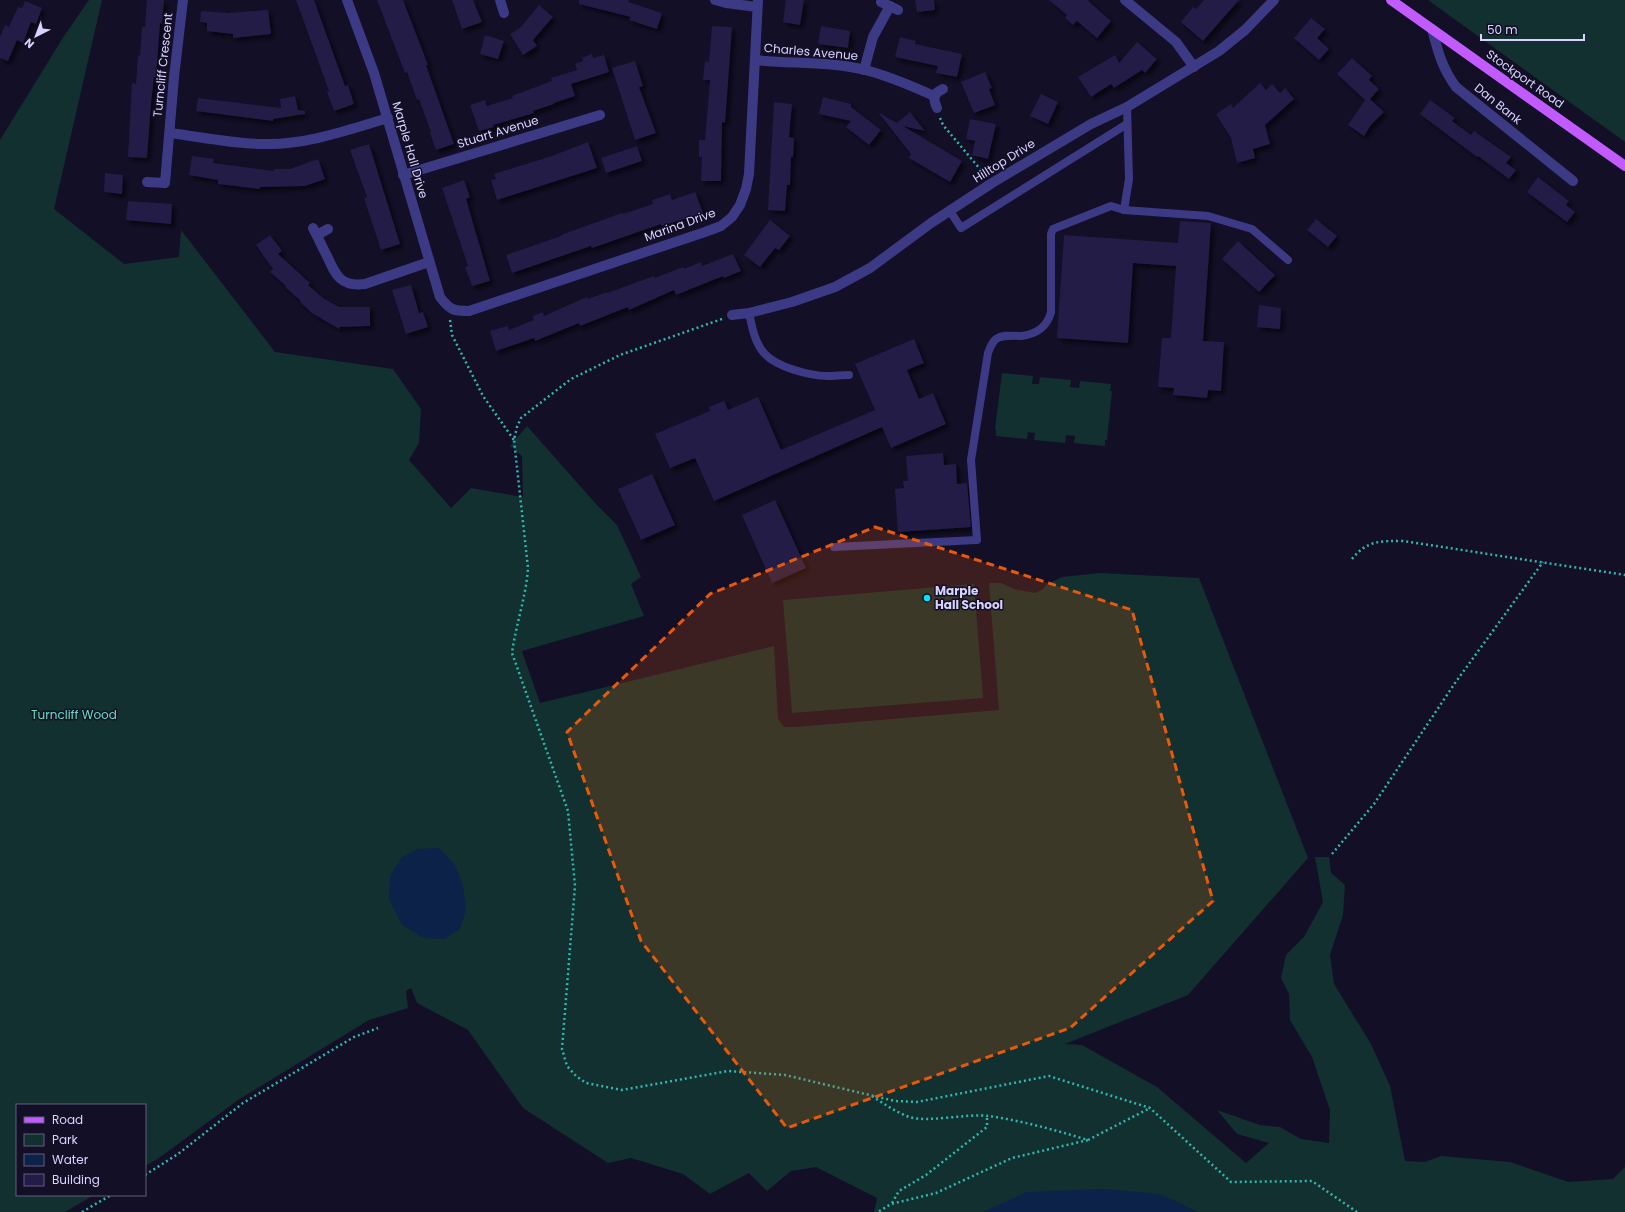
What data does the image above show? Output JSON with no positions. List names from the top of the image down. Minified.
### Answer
{"streets":{"main road":["Stockport Road"],"street":["Charles Avenue","Turncliff Crescent","Dan Bank","Stuart Avenue","Marple Hall Drive","Hilltop Drive","Marina Drive"]},"crossings":[["Charles Avenue","Marina Drive"],["Turncliff Crescent","Marple Hall Drive"],["Stockport Road","Dan Bank"],["Stuart Avenue","Marple Hall Drive"],["Marple Hall Drive","Marina Drive"]],"parks":["Turncliff Wood"],"places":["Marple Hall School"],"legend":["Road","Park","Water","Building"],"scale_bar":"50 m","north":"bottom left"}
